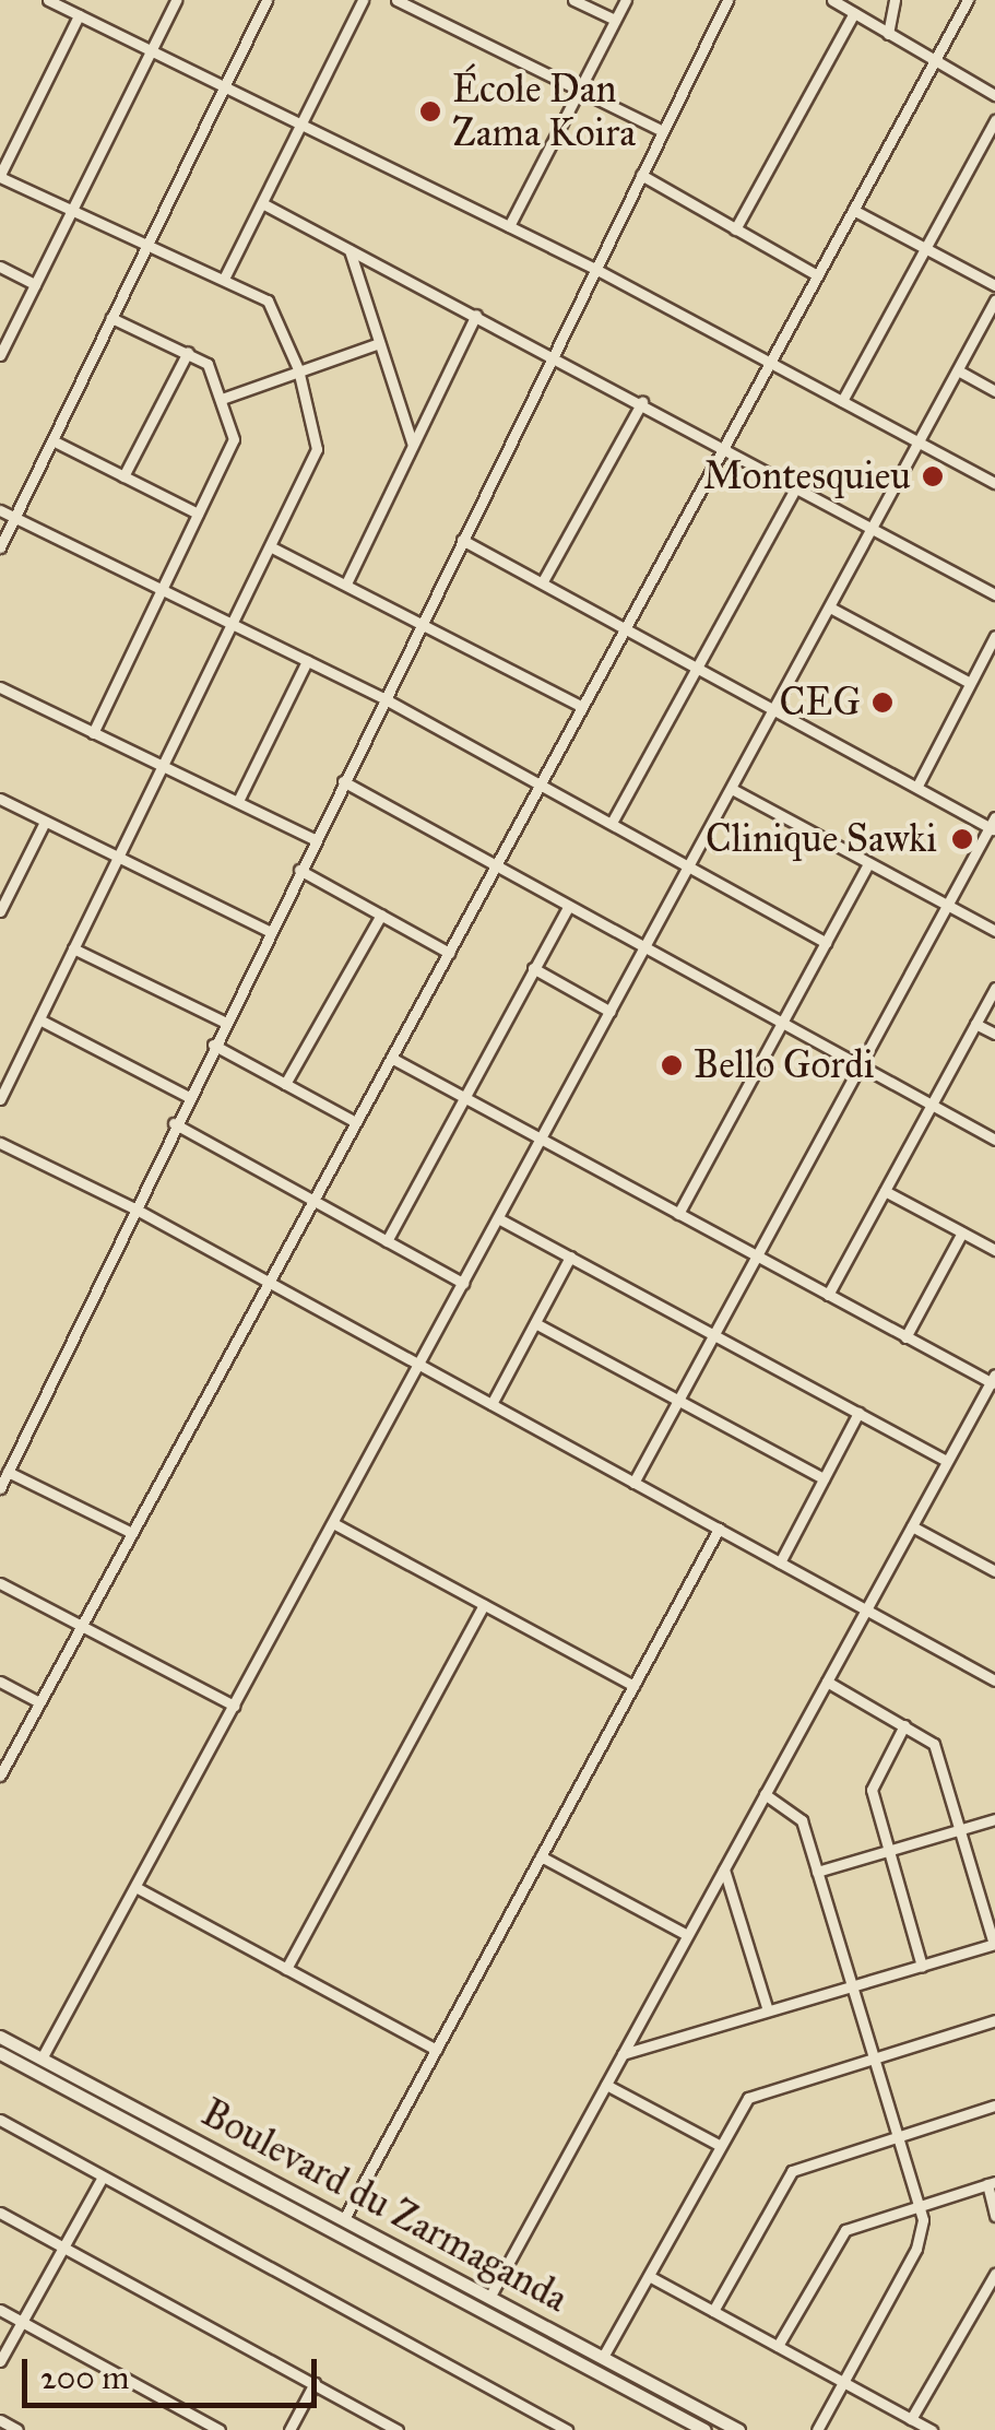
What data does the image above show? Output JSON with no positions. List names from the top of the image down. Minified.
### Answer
{"streets":{"main road":["Boulevard du Zarmaganda"]},"places":["École Dan Zama Koira","Montesquieu","CEG","Clinique Sawki","Bello Gordi"],"scale_bar":"200 m"}
